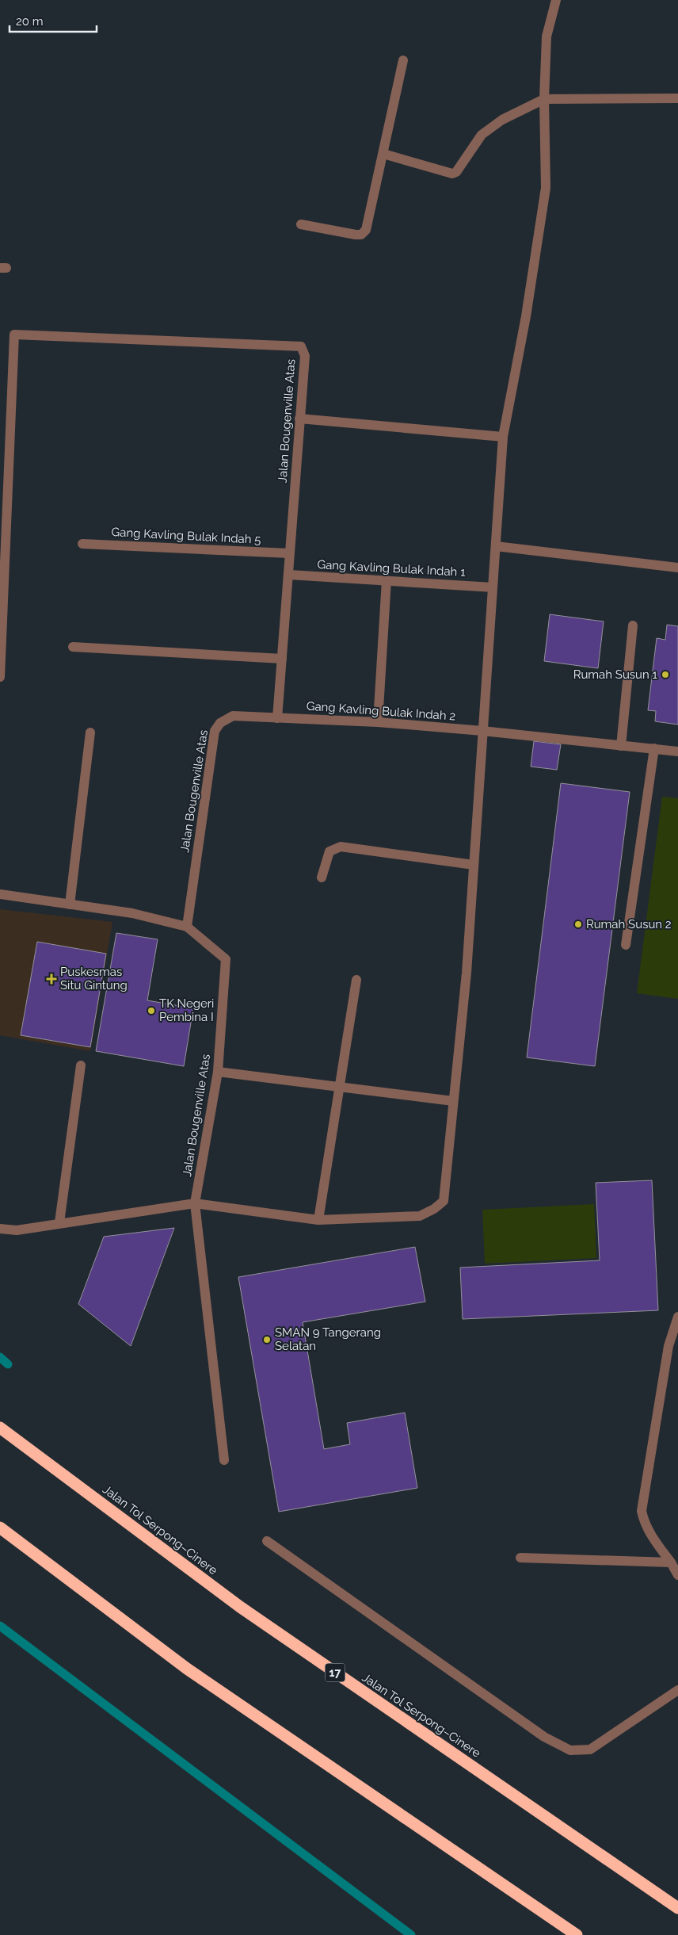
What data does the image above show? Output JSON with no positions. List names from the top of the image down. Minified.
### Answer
{"streets":{"highway":["Jalan Tol Serpong–Cinere","17"],"street":["Jalan Bougenville Atas","Gang Kavling Bulak Indah 5","Gang Kavling Bulak Indah 1","Gang Kavling Bulak Indah 2"]},"crossings":[["Jalan Bougenville Atas","Gang Kavling Bulak Indah 5"],["Jalan Bougenville Atas","Gang Kavling Bulak Indah 1"],["Jalan Bougenville Atas","Gang Kavling Bulak Indah 2"]],"places":{"other":["Rumah Susun 1","Rumah Susun 2","TK Negeri Pembina I","SMAN 9 Tangerang Selatan"],"health":["Puskesmas Situ Gintung"]},"scale_bar":"20 m"}
